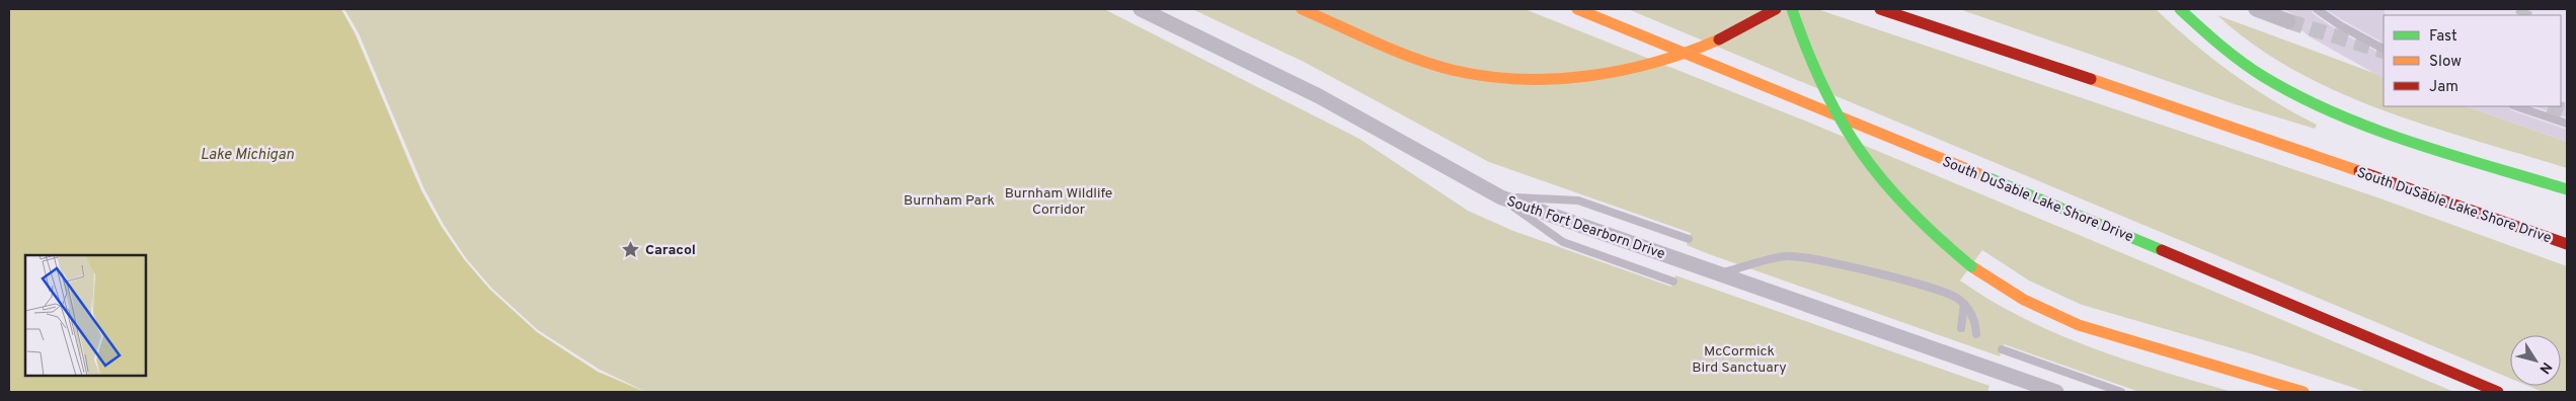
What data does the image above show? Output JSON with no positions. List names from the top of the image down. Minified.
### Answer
{"streets":{"highway":["South DuSable Lake Shore Drive"],"street":["South Fort Dearborn Drive"]},"water":["Lake Michigan"],"parks":["Burnham Wildlife Corridor","Burnham Park","McCormick Bird Sanctuary"],"places":{"place":["Caracol"]},"legend":["Fast","Slow","Jam"],"north":"bottom right"}
